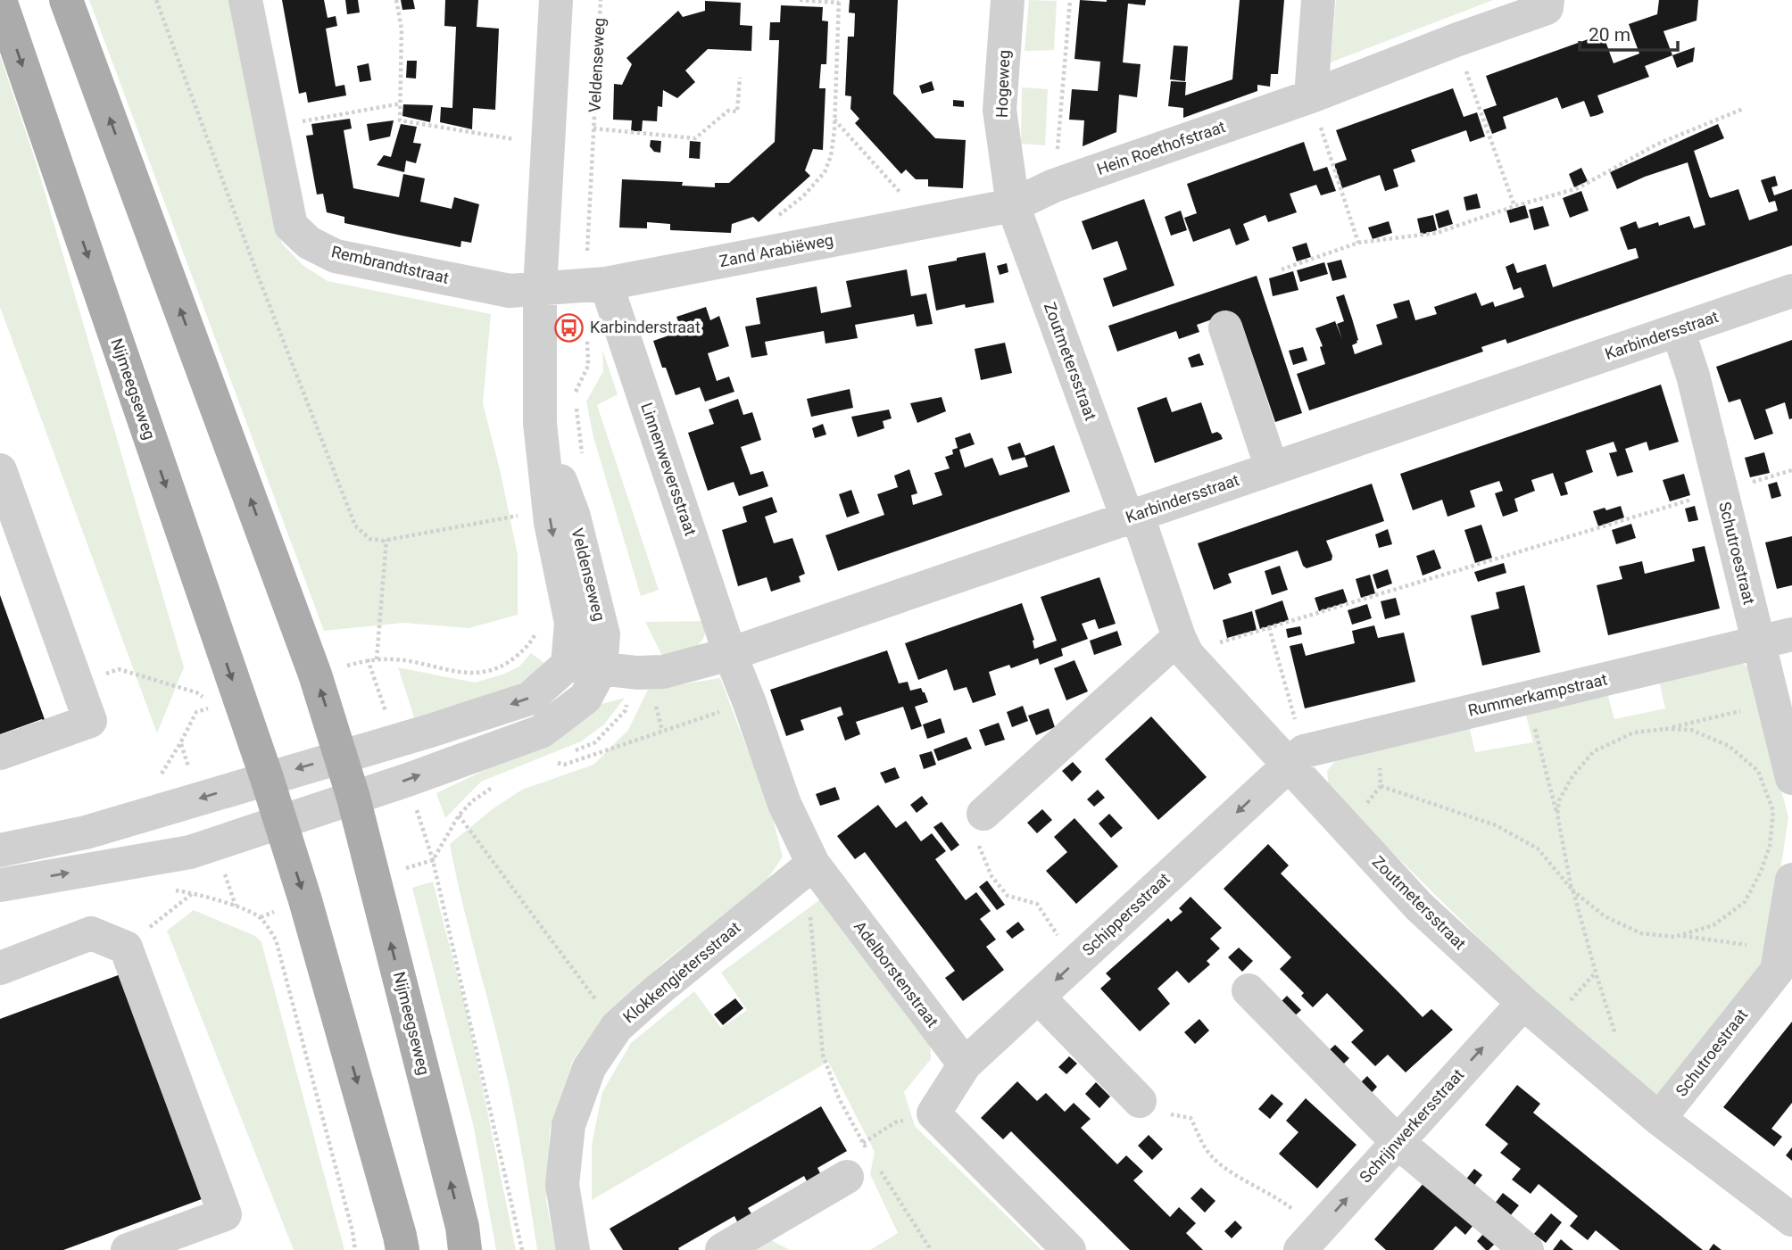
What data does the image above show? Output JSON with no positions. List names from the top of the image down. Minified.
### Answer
{"streets":{"main road":["Nijmeegseweg"],"street":["Veldenseweg","Hogeweg","Hein Roethofstraat","Zand Arabiëweg","Rembrandtstraat","Karbindersstraat","Zoutmetersstraat","Linnenweversstraat","Schutroestraat","Rummerkampstraat","Schippersstraat","Klokkengietersstraat","Adelborstenstraat","Schrijnwerkersstraat"]},"crossings":[["Veldenseweg","Zand Arabiëweg"],["Veldenseweg","Rembrandtstraat"],["Veldenseweg","Karbindersstraat"],["Veldenseweg","Nijmeegseweg"],["Veldenseweg","Linnenweversstraat"],["Hogeweg","Hein Roethofstraat"],["Hogeweg","Zand Arabiëweg"],["Hogeweg","Zoutmetersstraat"],["Hein Roethofstraat","Zand Arabiëweg"],["Hein Roethofstraat","Zoutmetersstraat"],["Zand Arabiëweg","Rembrandtstraat"],["Zand Arabiëweg","Zoutmetersstraat"],["Zand Arabiëweg","Linnenweversstraat"],["Karbindersstraat","Zoutmetersstraat"],["Karbindersstraat","Linnenweversstraat"],["Karbindersstraat","Schutroestraat"],["Karbindersstraat","Adelborstenstraat"],["Zoutmetersstraat","Schutroestraat"],["Zoutmetersstraat","Rummerkampstraat"],["Zoutmetersstraat","Schippersstraat"],["Zoutmetersstraat","Schrijnwerkersstraat"],["Linnenweversstraat","Adelborstenstraat"],["Schutroestraat","Rummerkampstraat"],["Rummerkampstraat","Schippersstraat"],["Schippersstraat","Adelborstenstraat"],["Klokkengietersstraat","Adelborstenstraat"]],"one_way":["Schrijnwerkersstraat"],"places":{"bus stop":["Karbinderstraat"]},"scale_bar":"20 m"}
